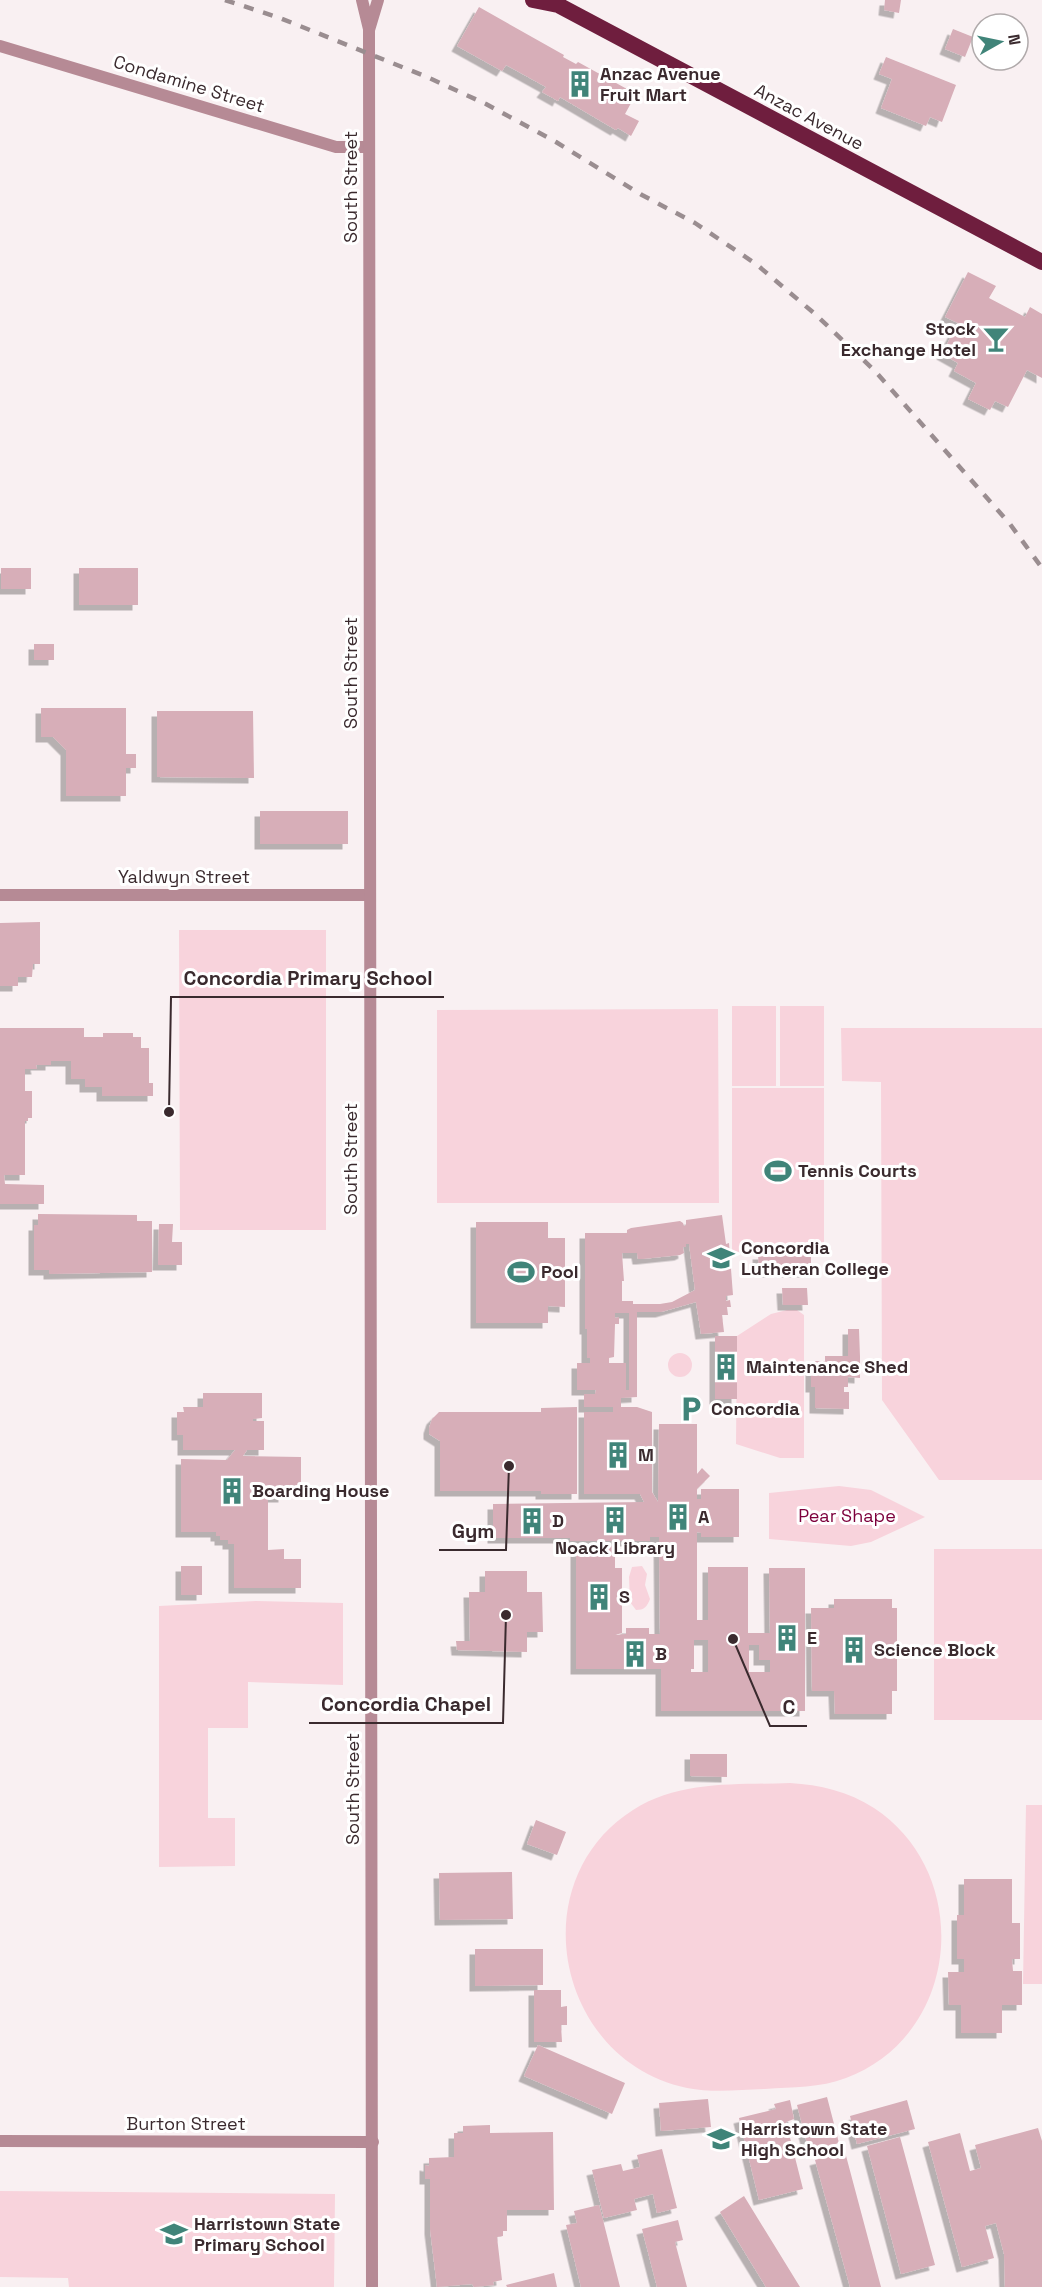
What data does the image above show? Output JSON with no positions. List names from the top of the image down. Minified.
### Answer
{"streets":{"highway":["Anzac Avenue"],"street":["Condamine Street","South Street","Yaldwyn Street","Burton Street"]},"crossings":[["Condamine Street","South Street"],["South Street","Yaldwyn Street"],["South Street","Burton Street"]],"parks":["Pear Shape"],"places":{"building":["Anzac Avenue Fruit Mart","Maintenance Shed","M","Boarding House","A","Noack Library","D","S","E","Science Block","B"],"bar":["Stock Exchange Hotel"],"other":["Concordia Primary School","Gym","Concordia Chapel","C"],"sports":["Tennis Courts","Pool"],"school or university":["Concordia Lutheran College","Harristown State High School","Harristown State Primary School"],"parking":["Concordia"]},"north":"right"}
